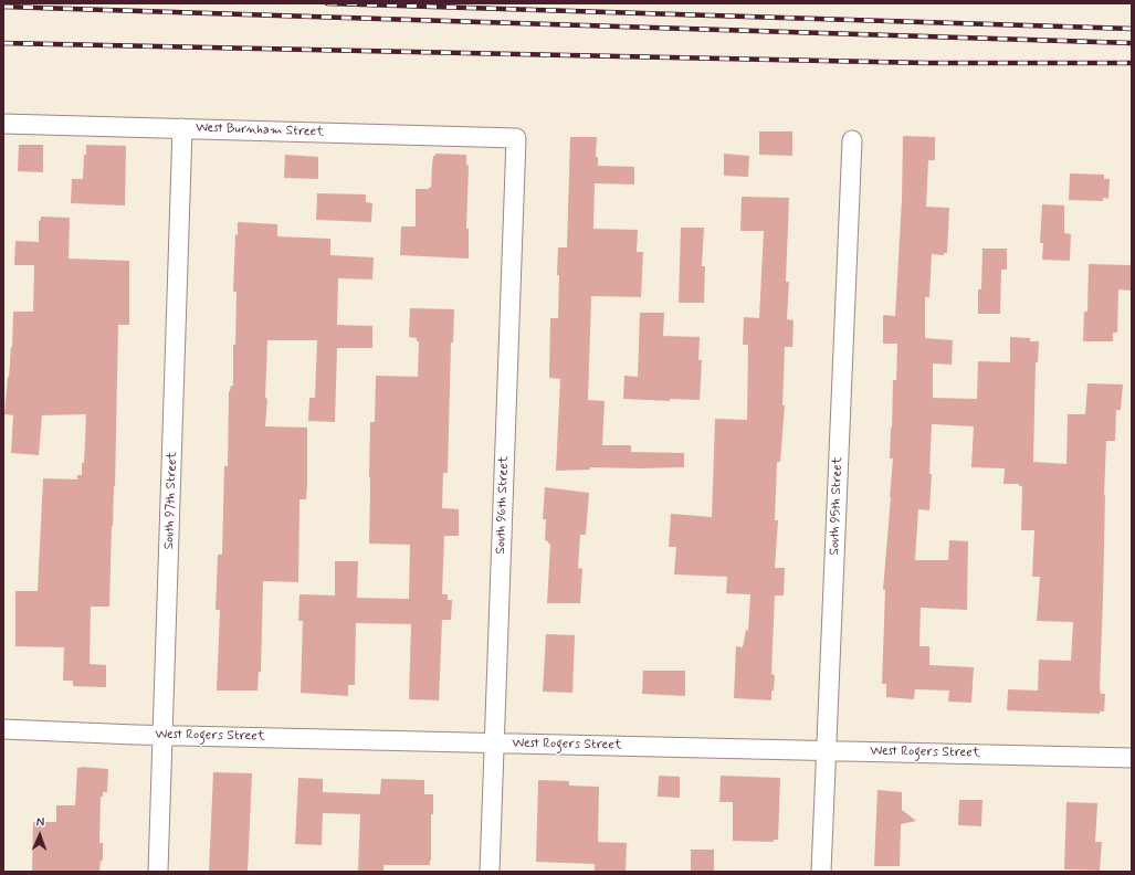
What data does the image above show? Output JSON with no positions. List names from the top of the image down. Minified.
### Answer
{"streets":{"street":["West Burnham Street","South 97th Street","South 96th Street","South 95th Street","West Rogers Street"]},"crossings":[["West Burnham Street","South 97th Street"],["West Burnham Street","South 96th Street"],["South 97th Street","West Rogers Street"],["South 96th Street","West Rogers Street"],["South 95th Street","West Rogers Street"]],"north":"top"}
